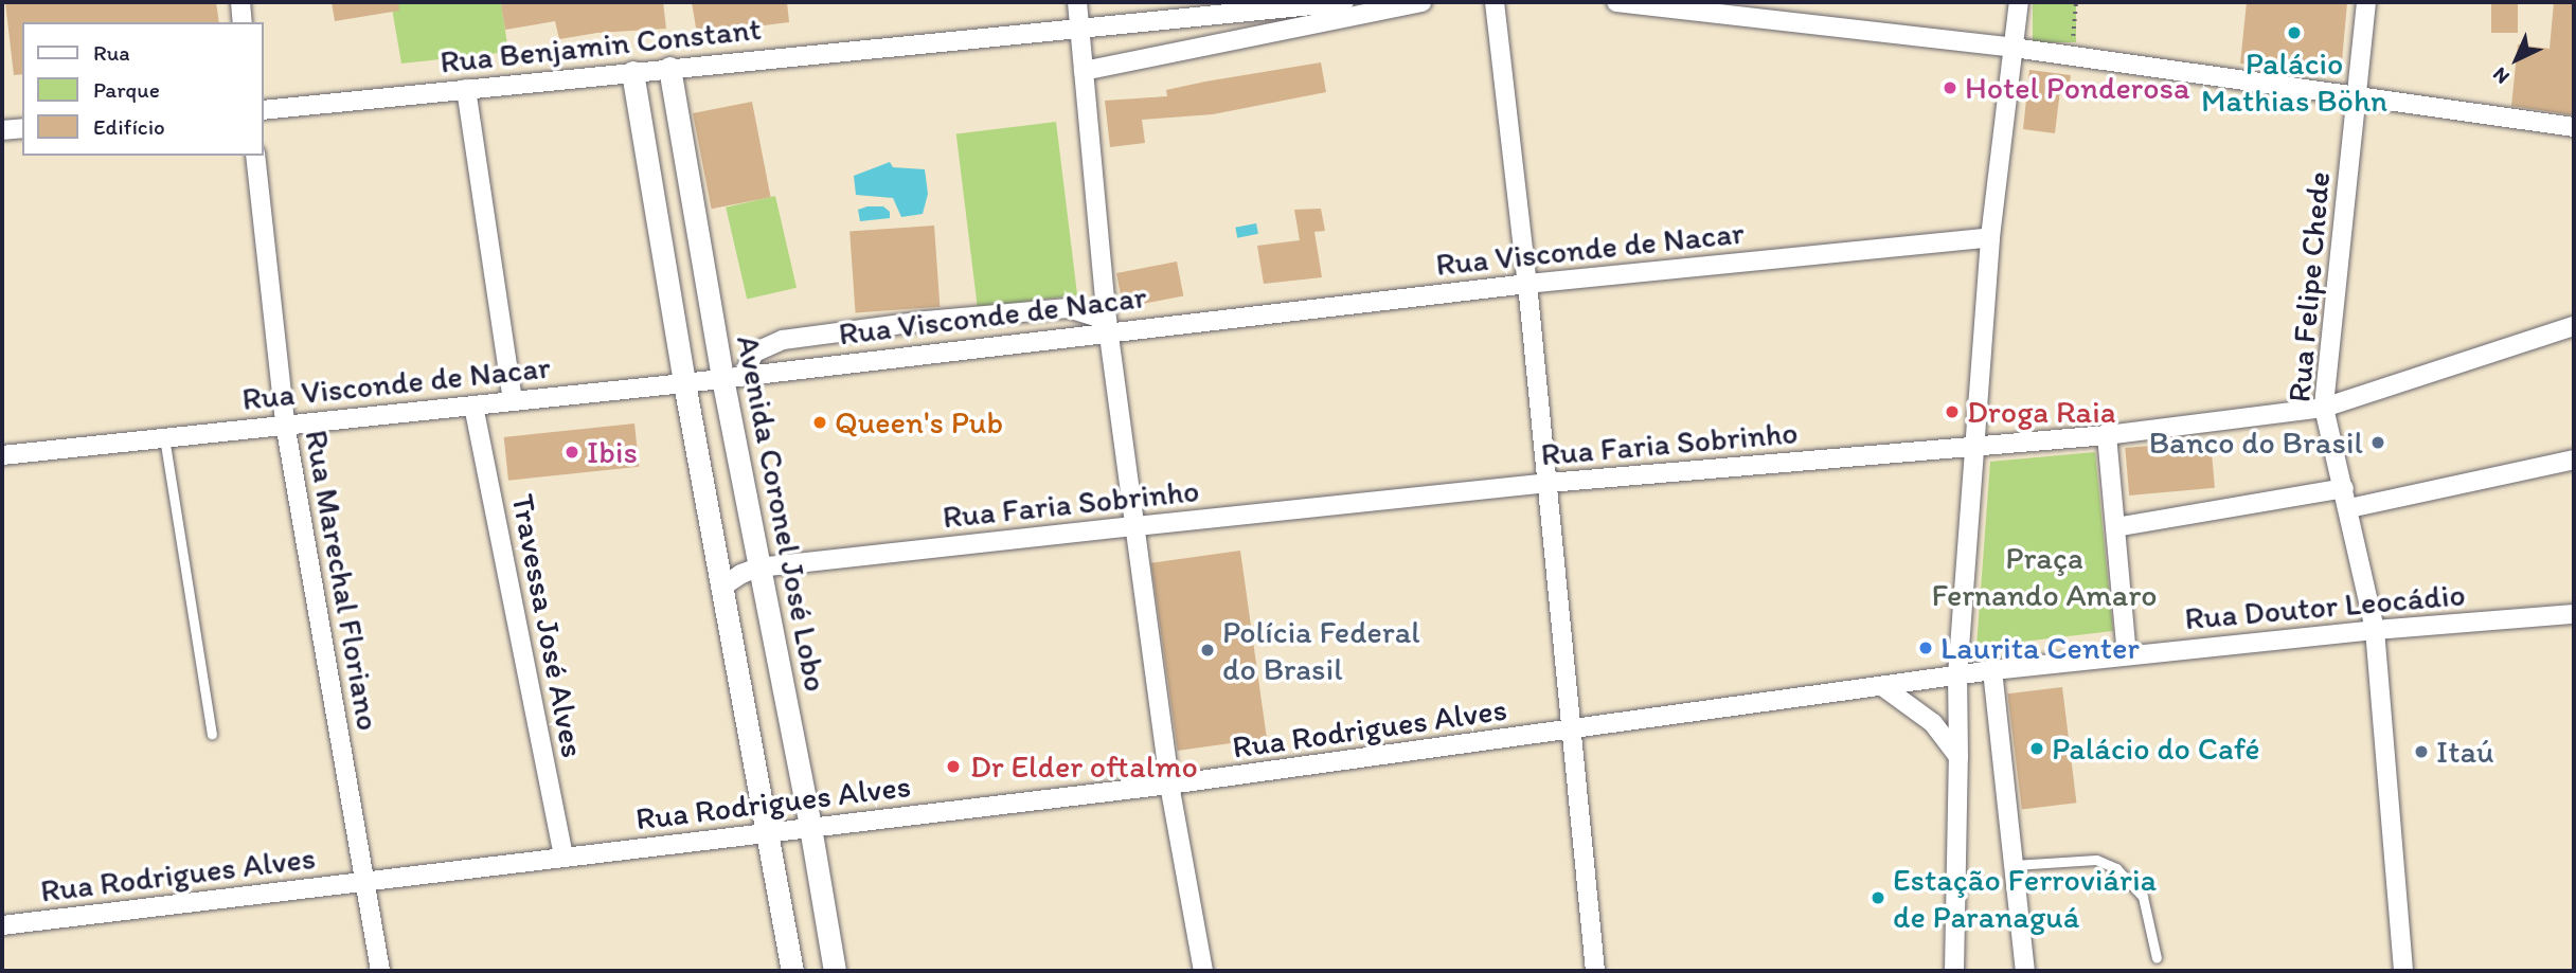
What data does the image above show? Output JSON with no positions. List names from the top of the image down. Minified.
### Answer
{"streets":{"street":["Rua Benjamin Constant","Rua Visconde de Nacar","Rua Felipe Chede","Rua Faria Sobrinho","Avenida Coronel José Lobo","Rua Marechal Floriano","Rua Doutor Leocádio","Travessa José Alves","Rua Rodrigues Alves"]},"crossings":[["Rua Benjamin Constant","Avenida Coronel José Lobo"],["Rua Visconde de Nacar","Avenida Coronel José Lobo"],["Rua Visconde de Nacar","Rua Marechal Floriano"],["Rua Visconde de Nacar","Travessa José Alves"],["Rua Felipe Chede","Rua Faria Sobrinho"],["Rua Felipe Chede","Rua Doutor Leocádio"],["Rua Faria Sobrinho","Avenida Coronel José Lobo"],["Avenida Coronel José Lobo","Rua Rodrigues Alves"],["Rua Marechal Floriano","Rua Rodrigues Alves"],["Rua Doutor Leocádio","Rua Rodrigues Alves"],["Travessa José Alves","Rua Rodrigues Alves"]],"parks":["Praça Fernando Amaro"],"places":["Palácio Mathias Böhn","Hotel Ponderosa","Droga Raia","Queen's Pub","Banco do Brasil","Ibis","Laurita Center","Polícia Federal do Brasil","Palácio do Café","Itaú","Dr Elder oftalmo","Estação Ferroviária de Paranaguá"],"legend":["Rua","Parque","Edifício"],"north":"bottom left"}
